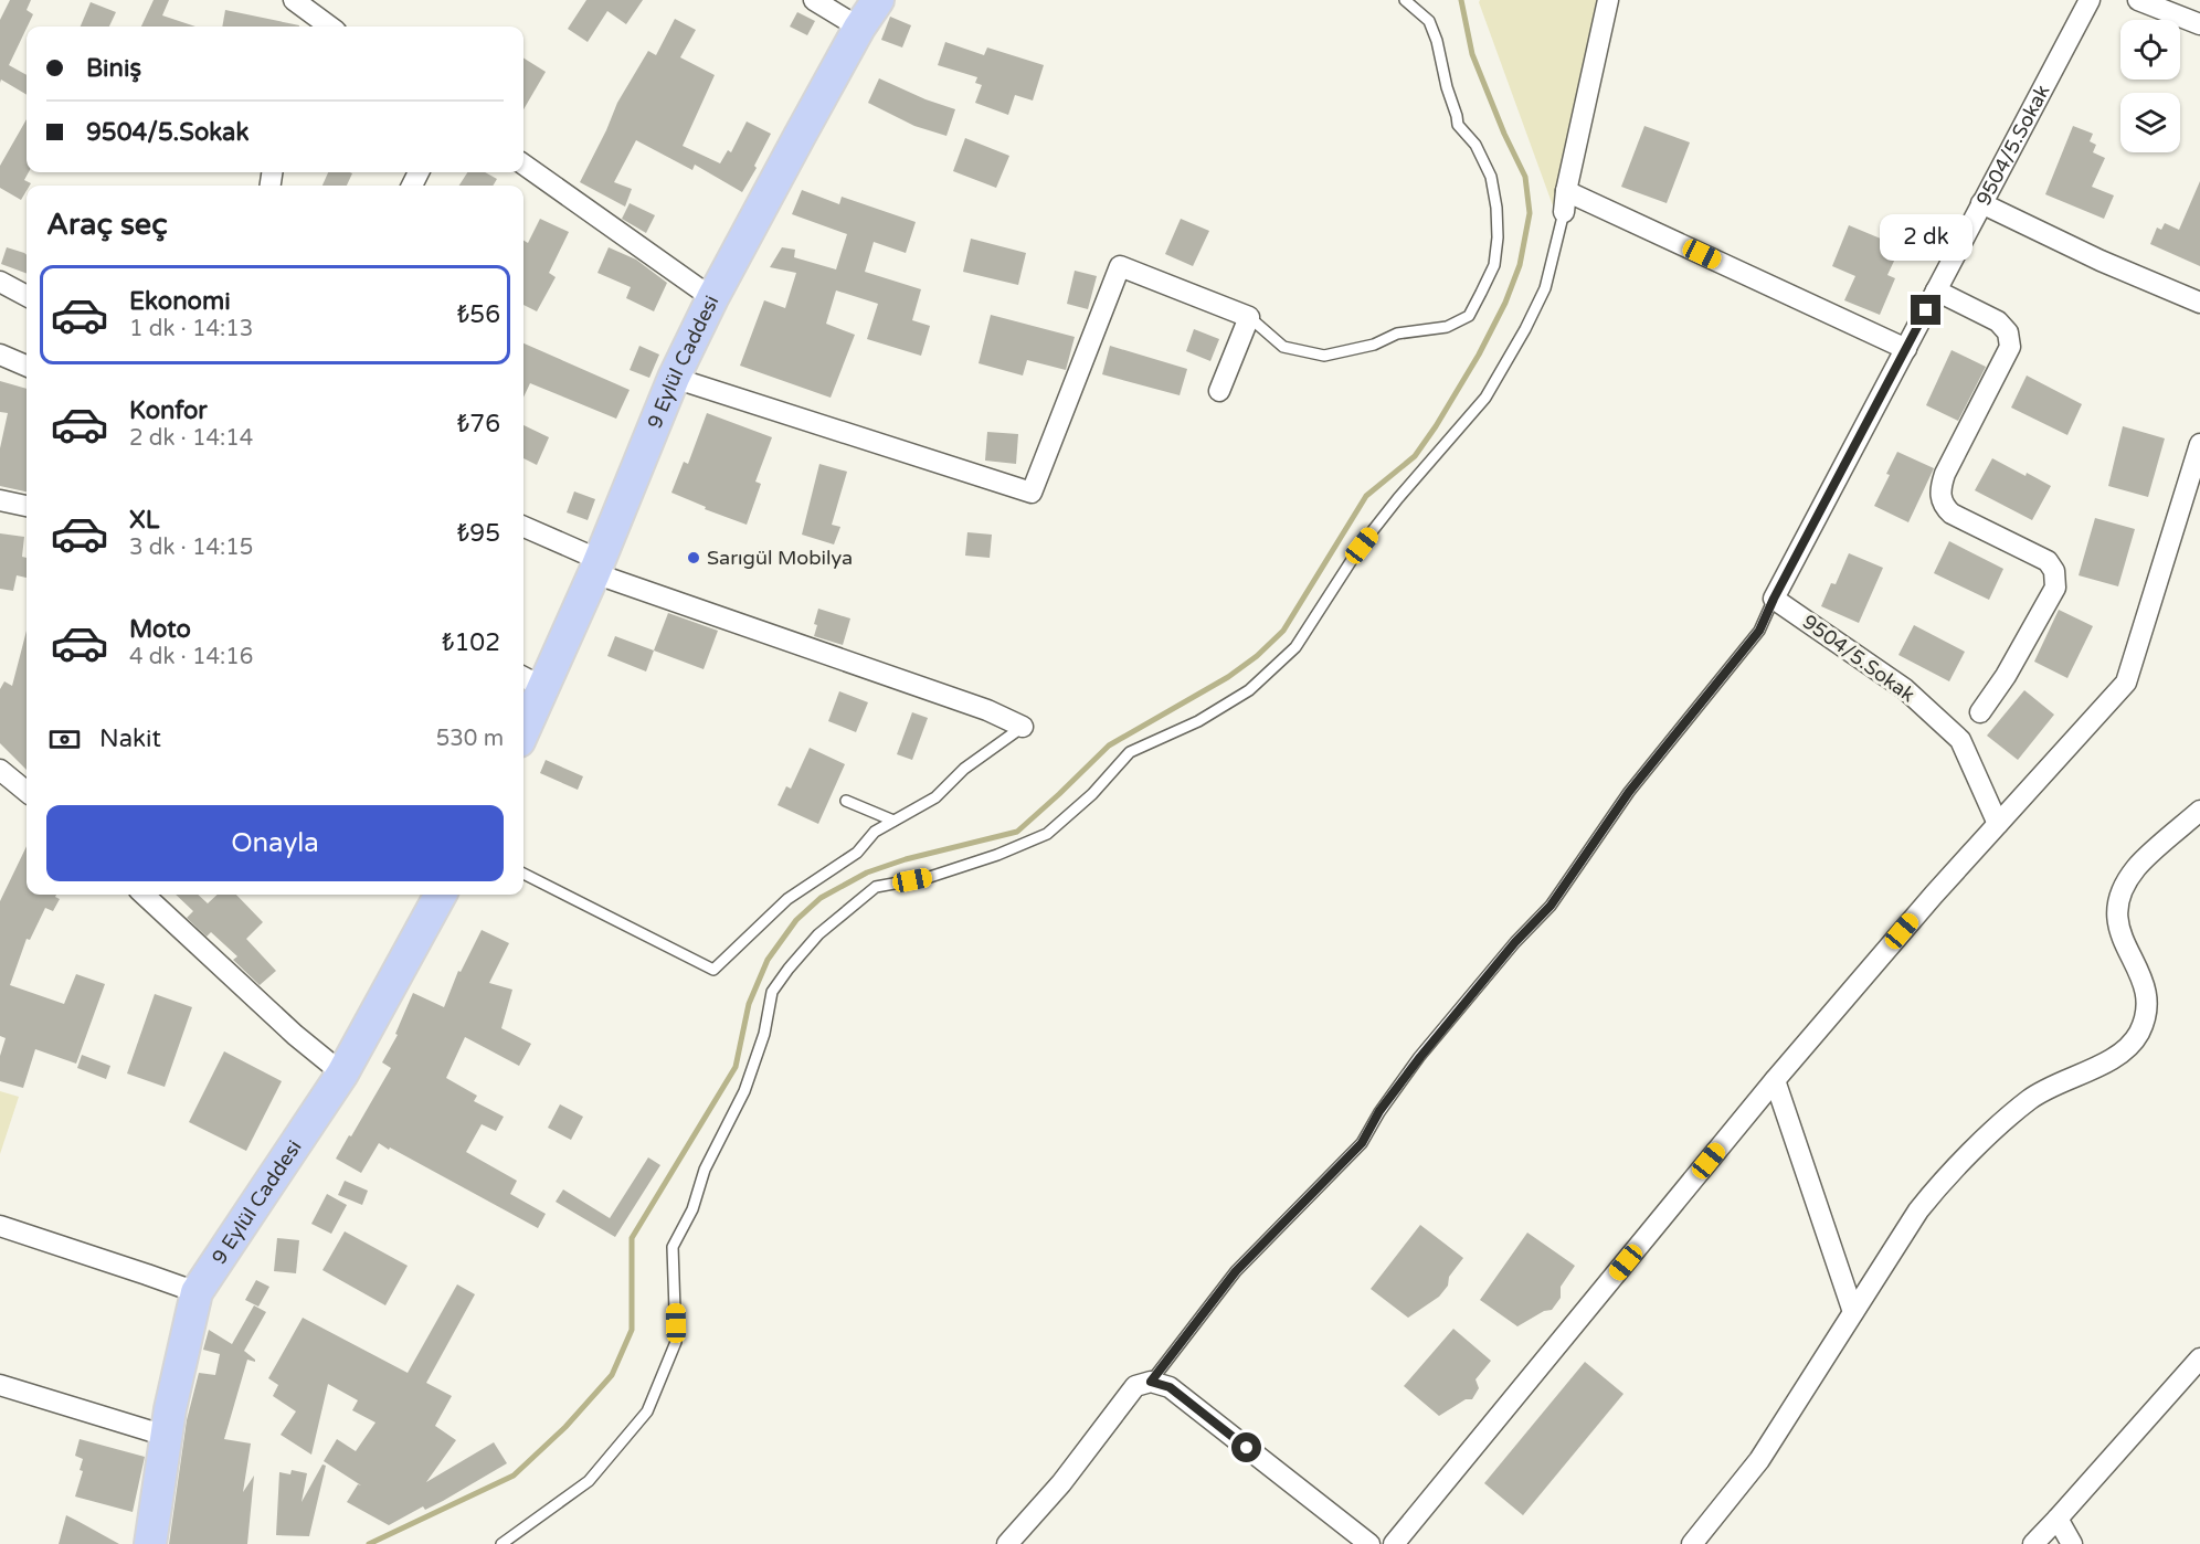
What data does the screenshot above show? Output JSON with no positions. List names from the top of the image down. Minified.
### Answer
{"streets":{"main road":["9 Eylül Caddesi"],"street":["9504/5.Sokak"]},"places":["Sarıgül Mobilya"],"page":{"banner":["Biniş","9504/5.Sokak"],"heading":"Araç seç","bubble":"2 dk","list":[{"name":"Ekonomi","note":"1 dk · 14:13","value":"₺56"},{"name":"Konfor","note":"2 dk · 14:14","value":"₺76"},{"name":"XL","note":"3 dk · 14:15","value":"₺95"},{"name":"Moto","note":"4 dk · 14:16","value":"₺102"}],"pay":["Nakit","530 m"],"buttons":"Onayla"}}
